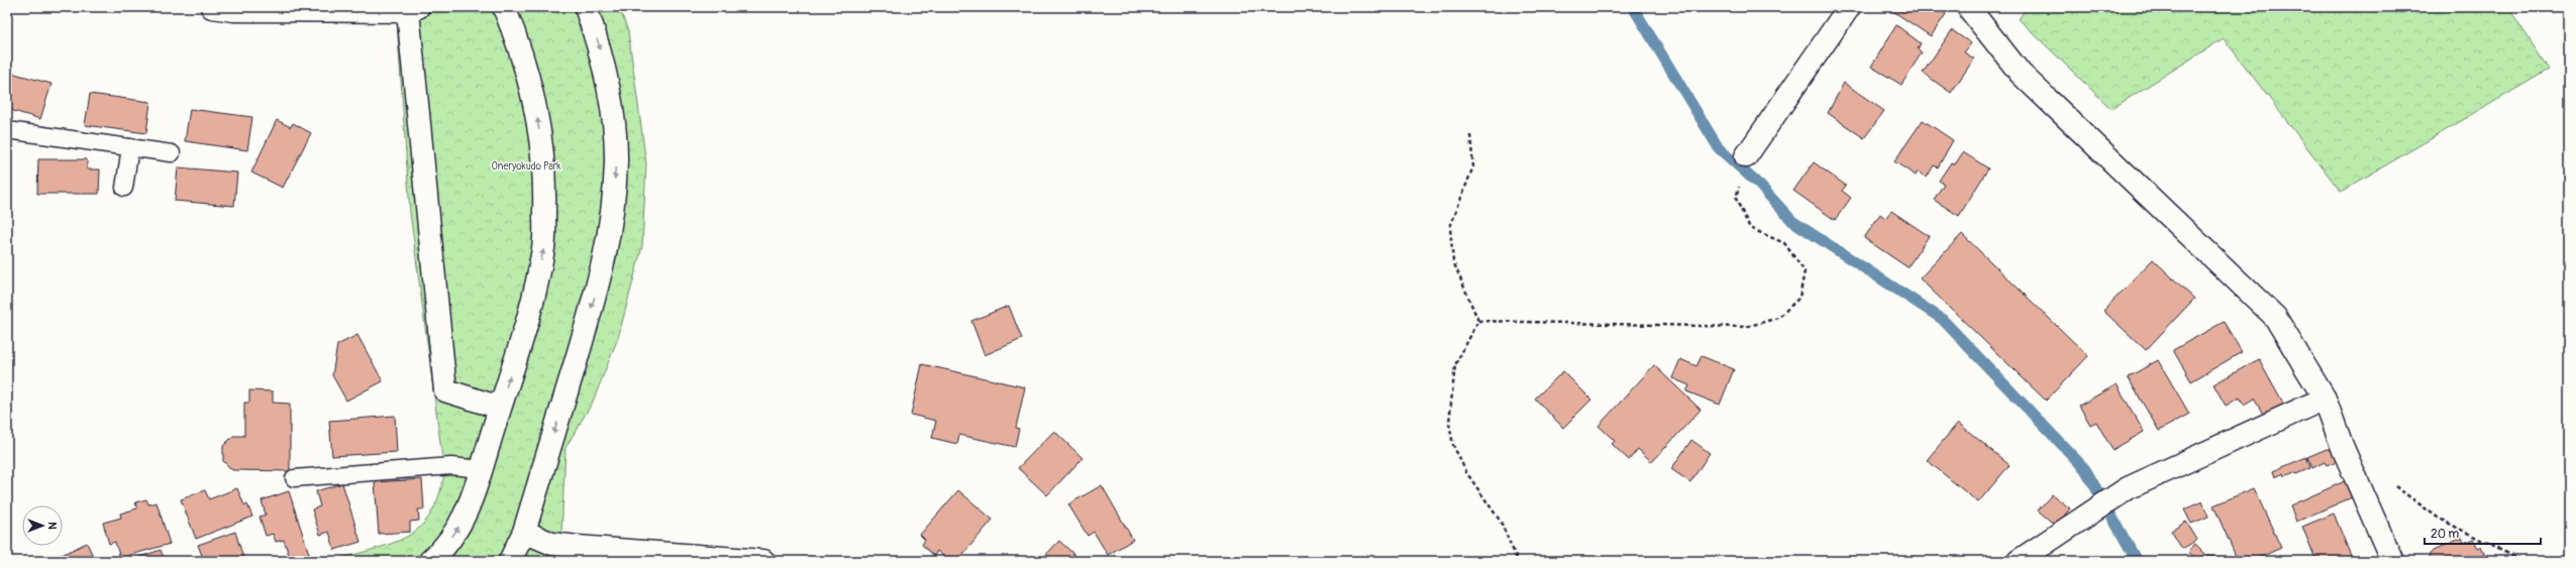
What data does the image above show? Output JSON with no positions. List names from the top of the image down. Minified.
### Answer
{"parks":["Oneryokudo Park"],"scale_bar":"20 m","north":"right"}
